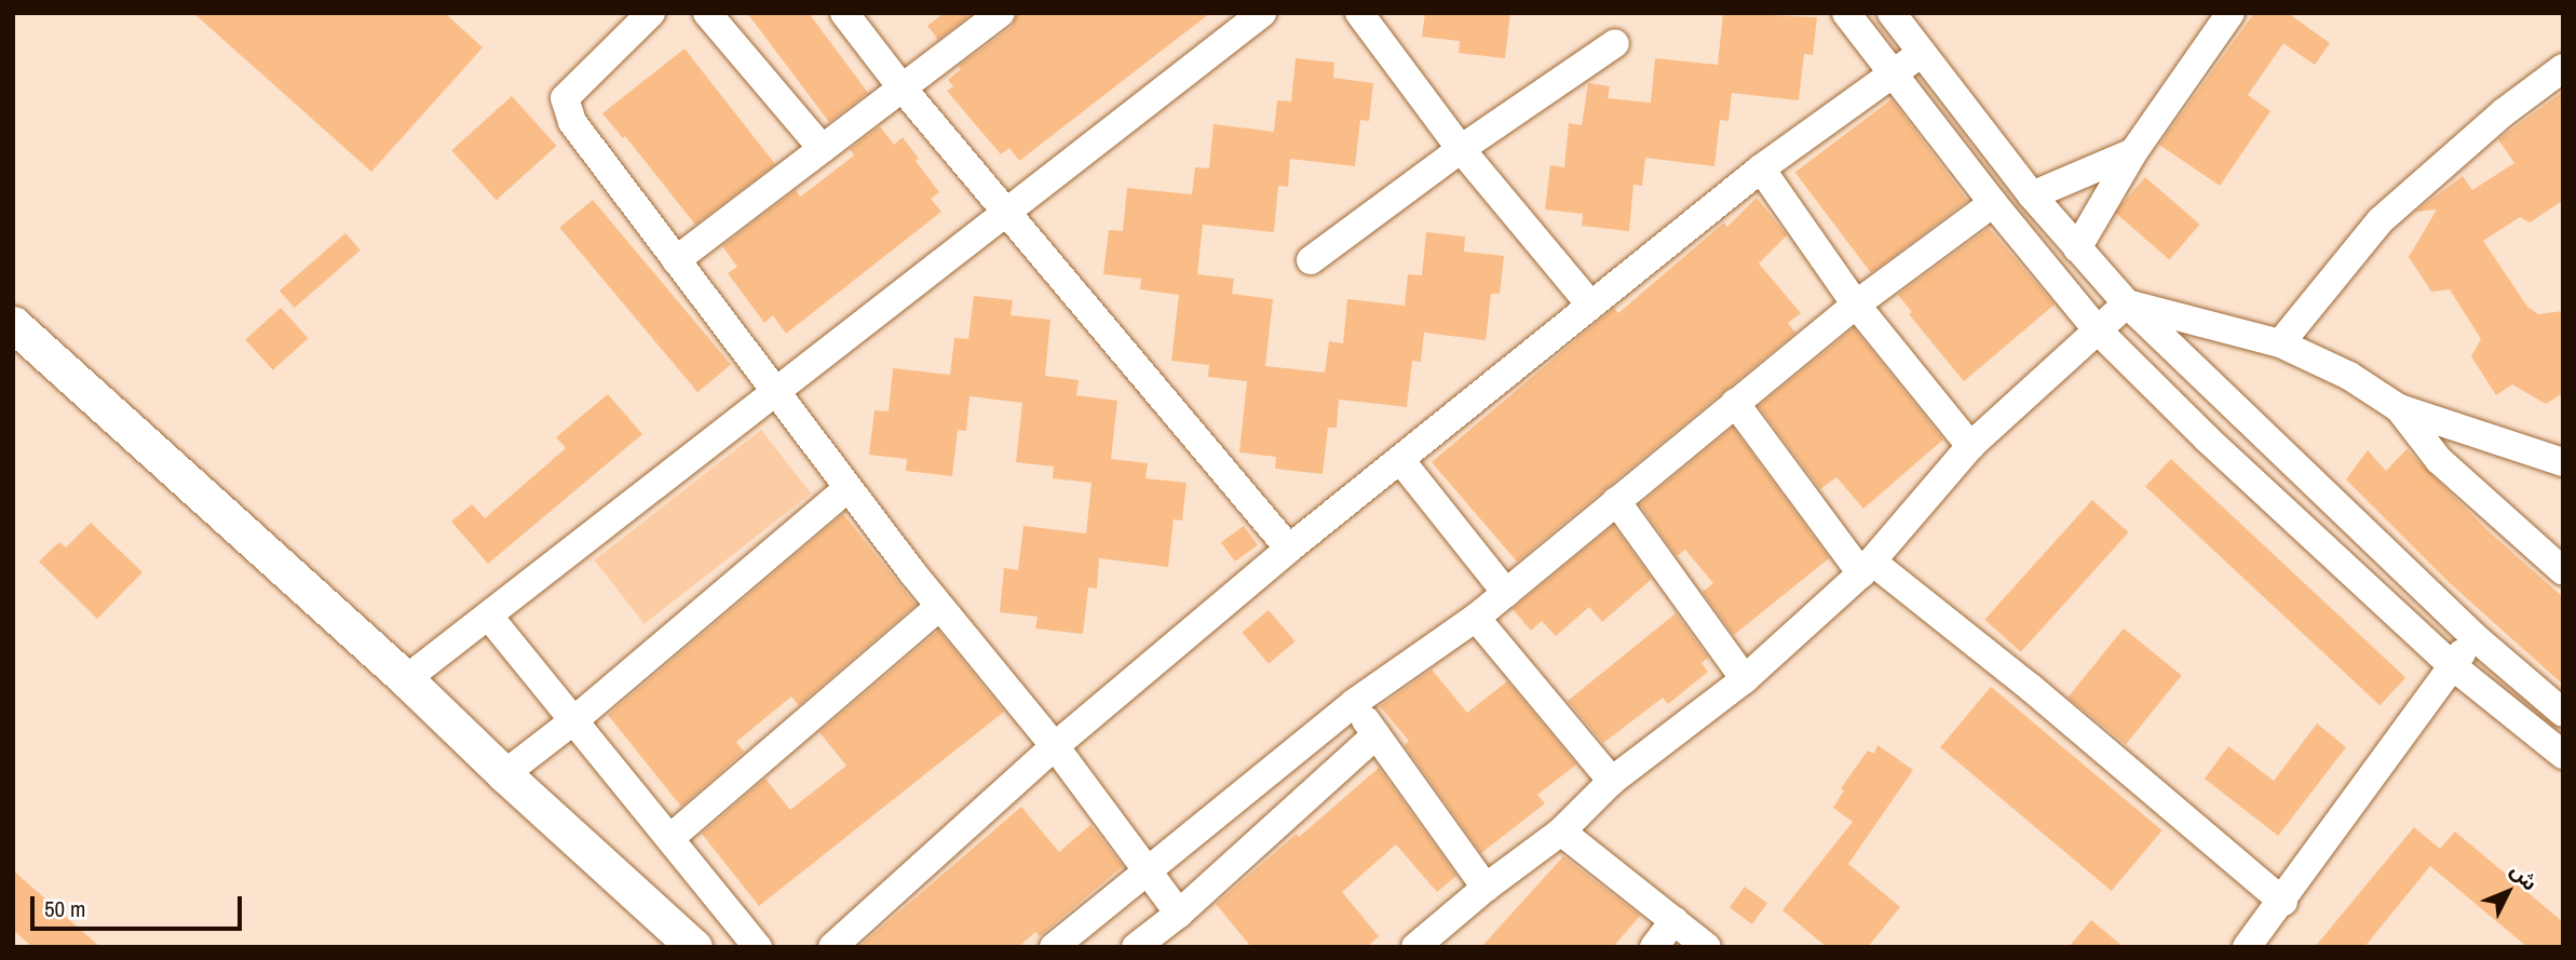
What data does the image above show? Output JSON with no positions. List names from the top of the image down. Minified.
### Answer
{"scale_bar":"50 m","north":"top right"}
